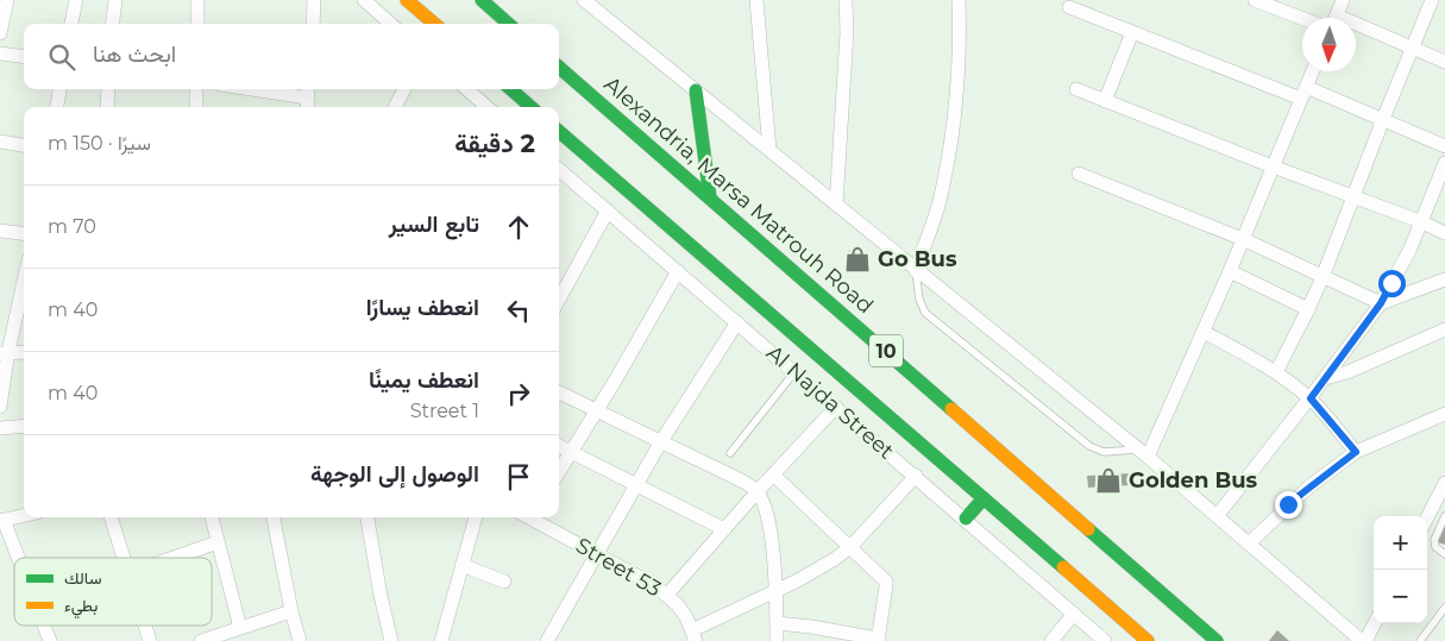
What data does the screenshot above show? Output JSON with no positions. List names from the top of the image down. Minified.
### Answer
{"streets":{"main road":["Alexandria, Marsa Matrouh Road","10"],"street":["Al Najda Street","Street 53"]},"places":{"shop":["Go Bus","Golden Bus"]},"legend":["سالك","بطيء"],"north":"bottom","page":{"search":"ابحث هنا","heading":["2 دقيقة","سيرًا · 150 m"],"list":[["تابع السير","70 m"],["انعطف يسارًا","40 m"],["انعطف يمينًا","Street 1","40 m"],"الوصول إلى الوجهة"],"map_buttons":["+","−"]}}
